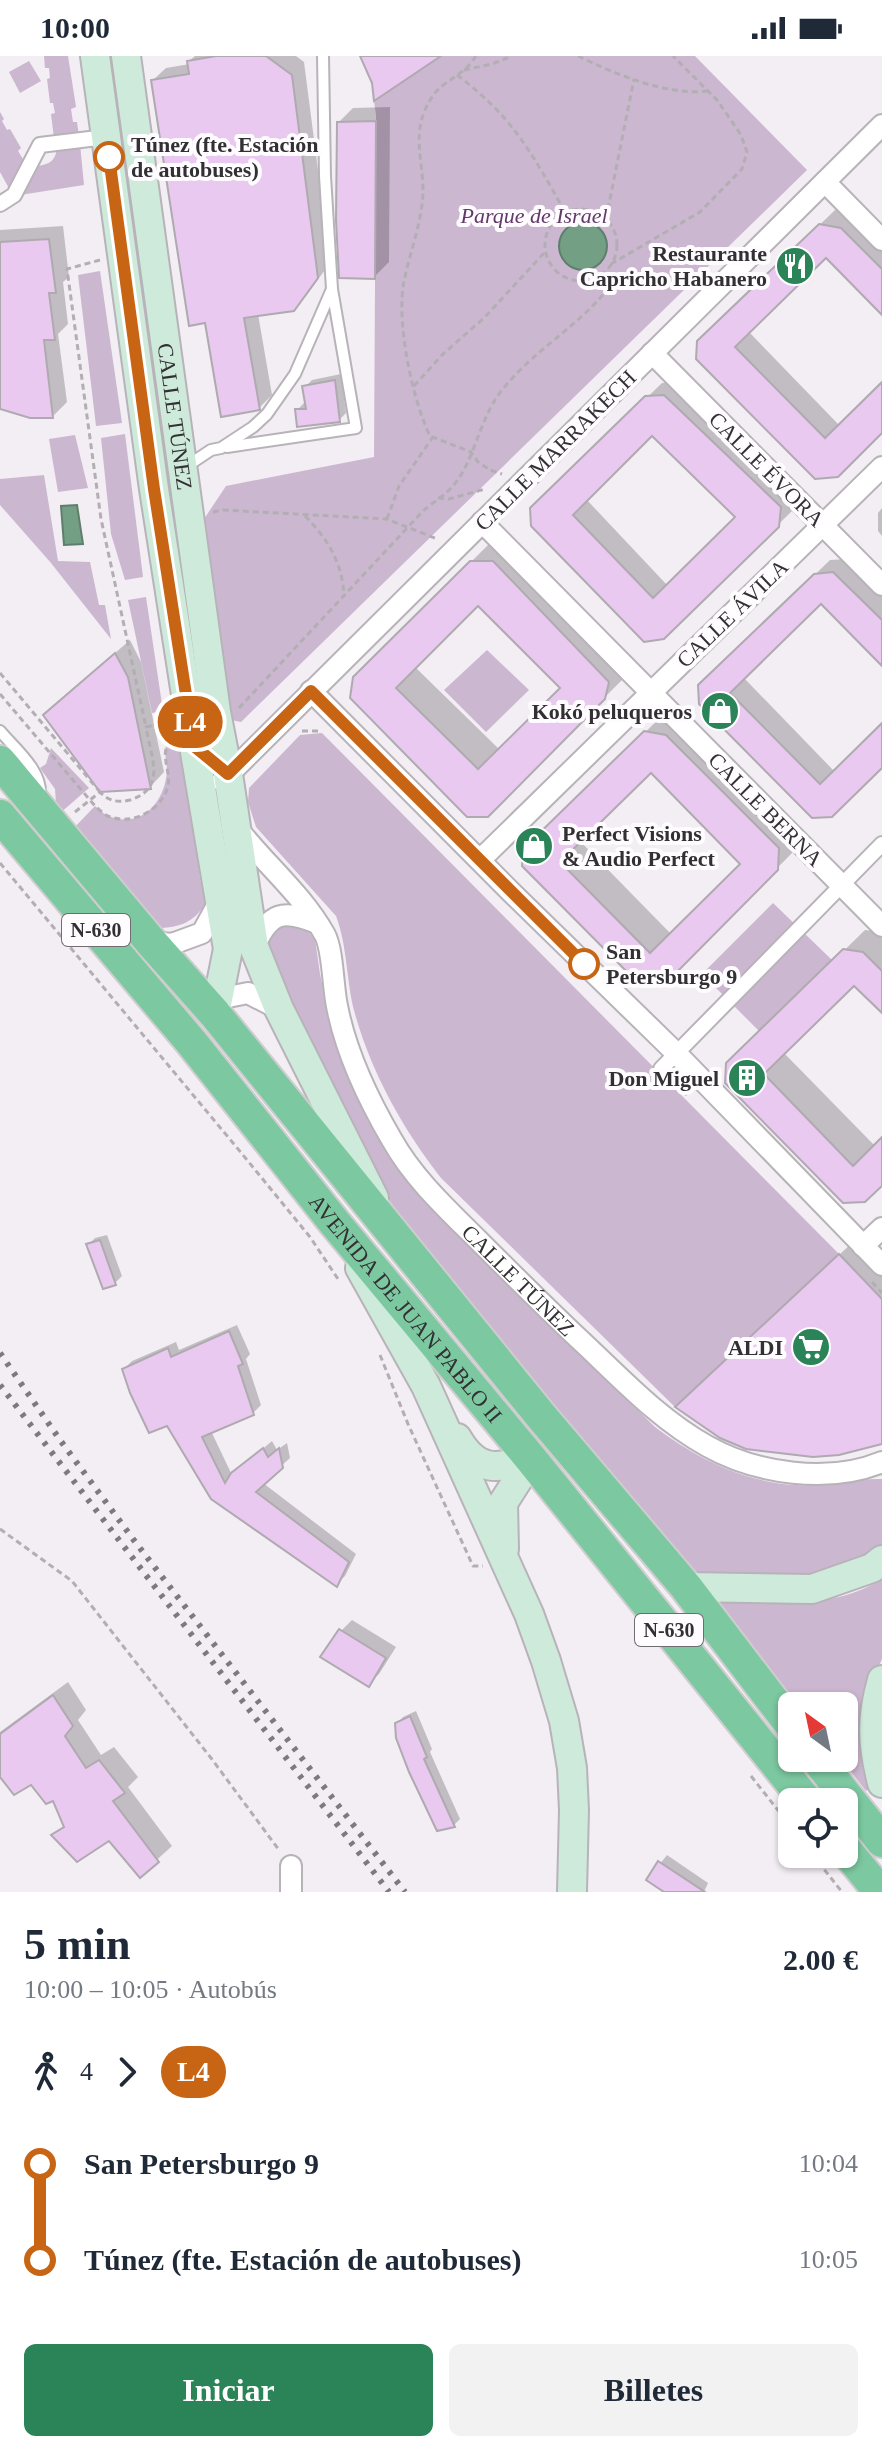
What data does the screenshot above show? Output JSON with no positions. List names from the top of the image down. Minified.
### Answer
{"streets":{"highway":["N-630","AVENIDA DE JUAN PABLO II"],"main road":["CALLE TÚNEZ"],"street":["CALLE MARRAKECH","CALLE ÉVORA","CALLE ÁVILA","CALLE BERNA"]},"crossings":[["CALLE TÚNEZ","CALLE MARRAKECH"],["CALLE TÚNEZ","AVENIDA DE JUAN PABLO II"],["CALLE MARRAKECH","CALLE ÉVORA"],["CALLE MARRAKECH","CALLE BERNA"],["CALLE ÉVORA","CALLE ÁVILA"],["CALLE ÁVILA","CALLE BERNA"]],"parks":["Parque de Israel"],"places":{"other":["Túnez (fte. Estación de autobuses)","San Petersburgo 9"],"restaurant":["Restaurante Capricho Habanero"],"shop":["Kokó peluqueros","Perfect Visions & Audio Perfect"],"building":["Don Miguel"],"supermarket":["ALDI"]},"lines":["bus line L4"],"north":"top left","page":{"status":"10:00","on_map":"L4","heading":["5 min","10:00 – 10:05 · Autobús","2.00 €"],"legs":["4","L4"],"list":[{"name":"San Petersburgo 9","value":"10:04"},{"name":"Túnez (fte. Estación de autobuses)","value":"10:05"}],"buttons":["Iniciar","Billetes"]}}
